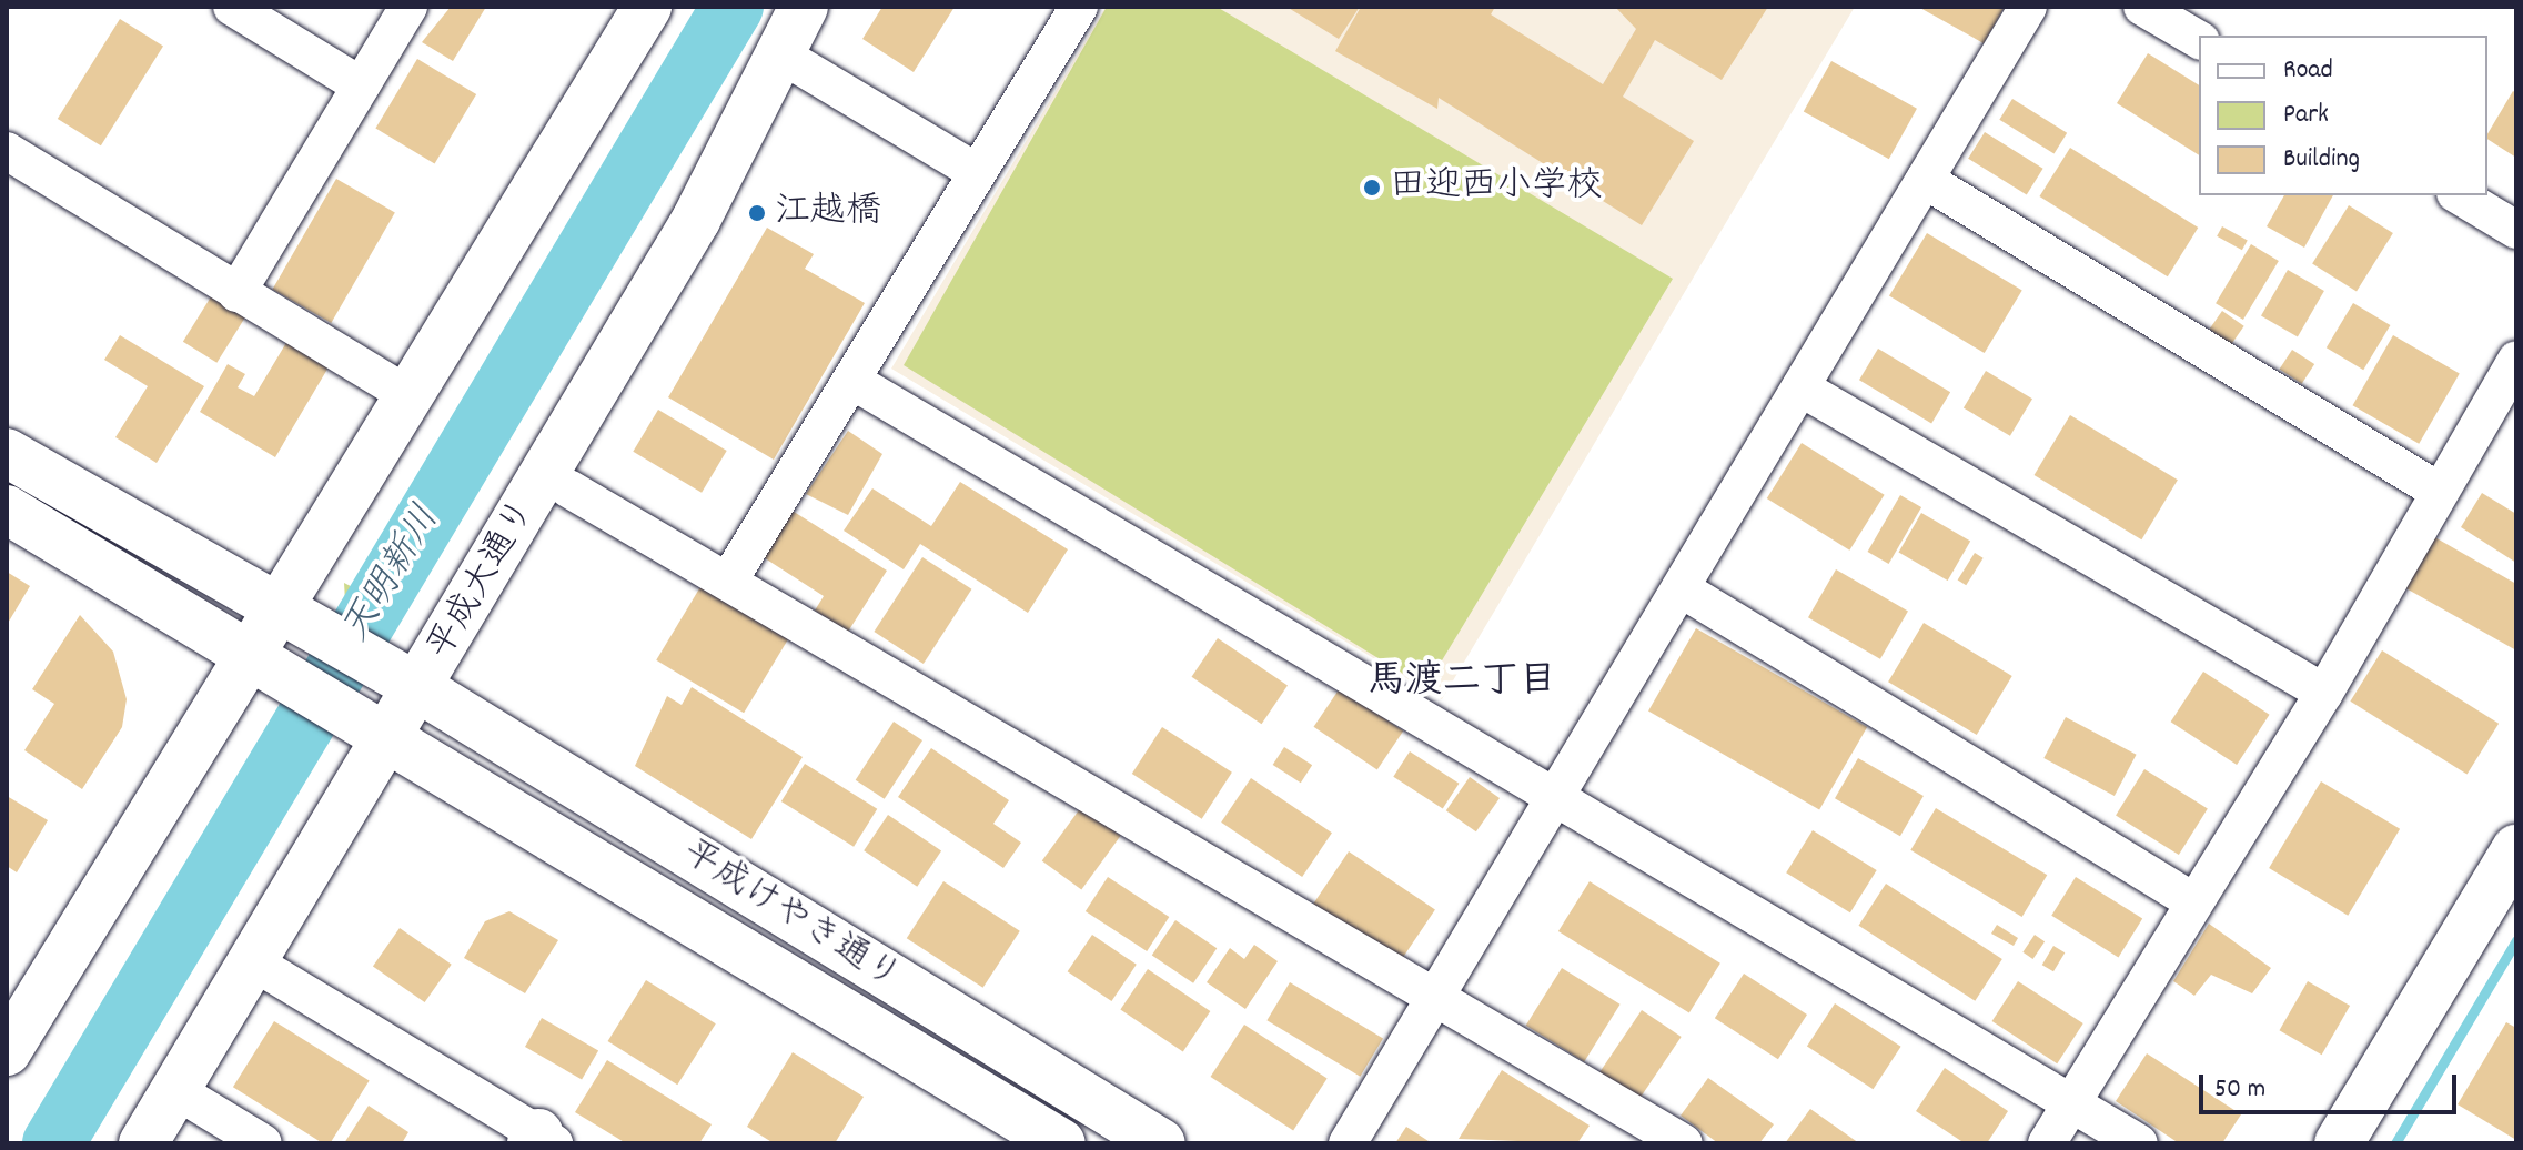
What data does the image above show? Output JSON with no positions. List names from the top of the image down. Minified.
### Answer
{"streets":{"street":["平成大通り","平成けやき通り"]},"crossings":[["平成大通り","平成けやき通り"]],"districts":["馬渡二丁目"],"water":["天明新川"],"places":["田迎西小学校","江越橋"],"legend":["Road","Park","Building"],"scale_bar":"50 m"}
